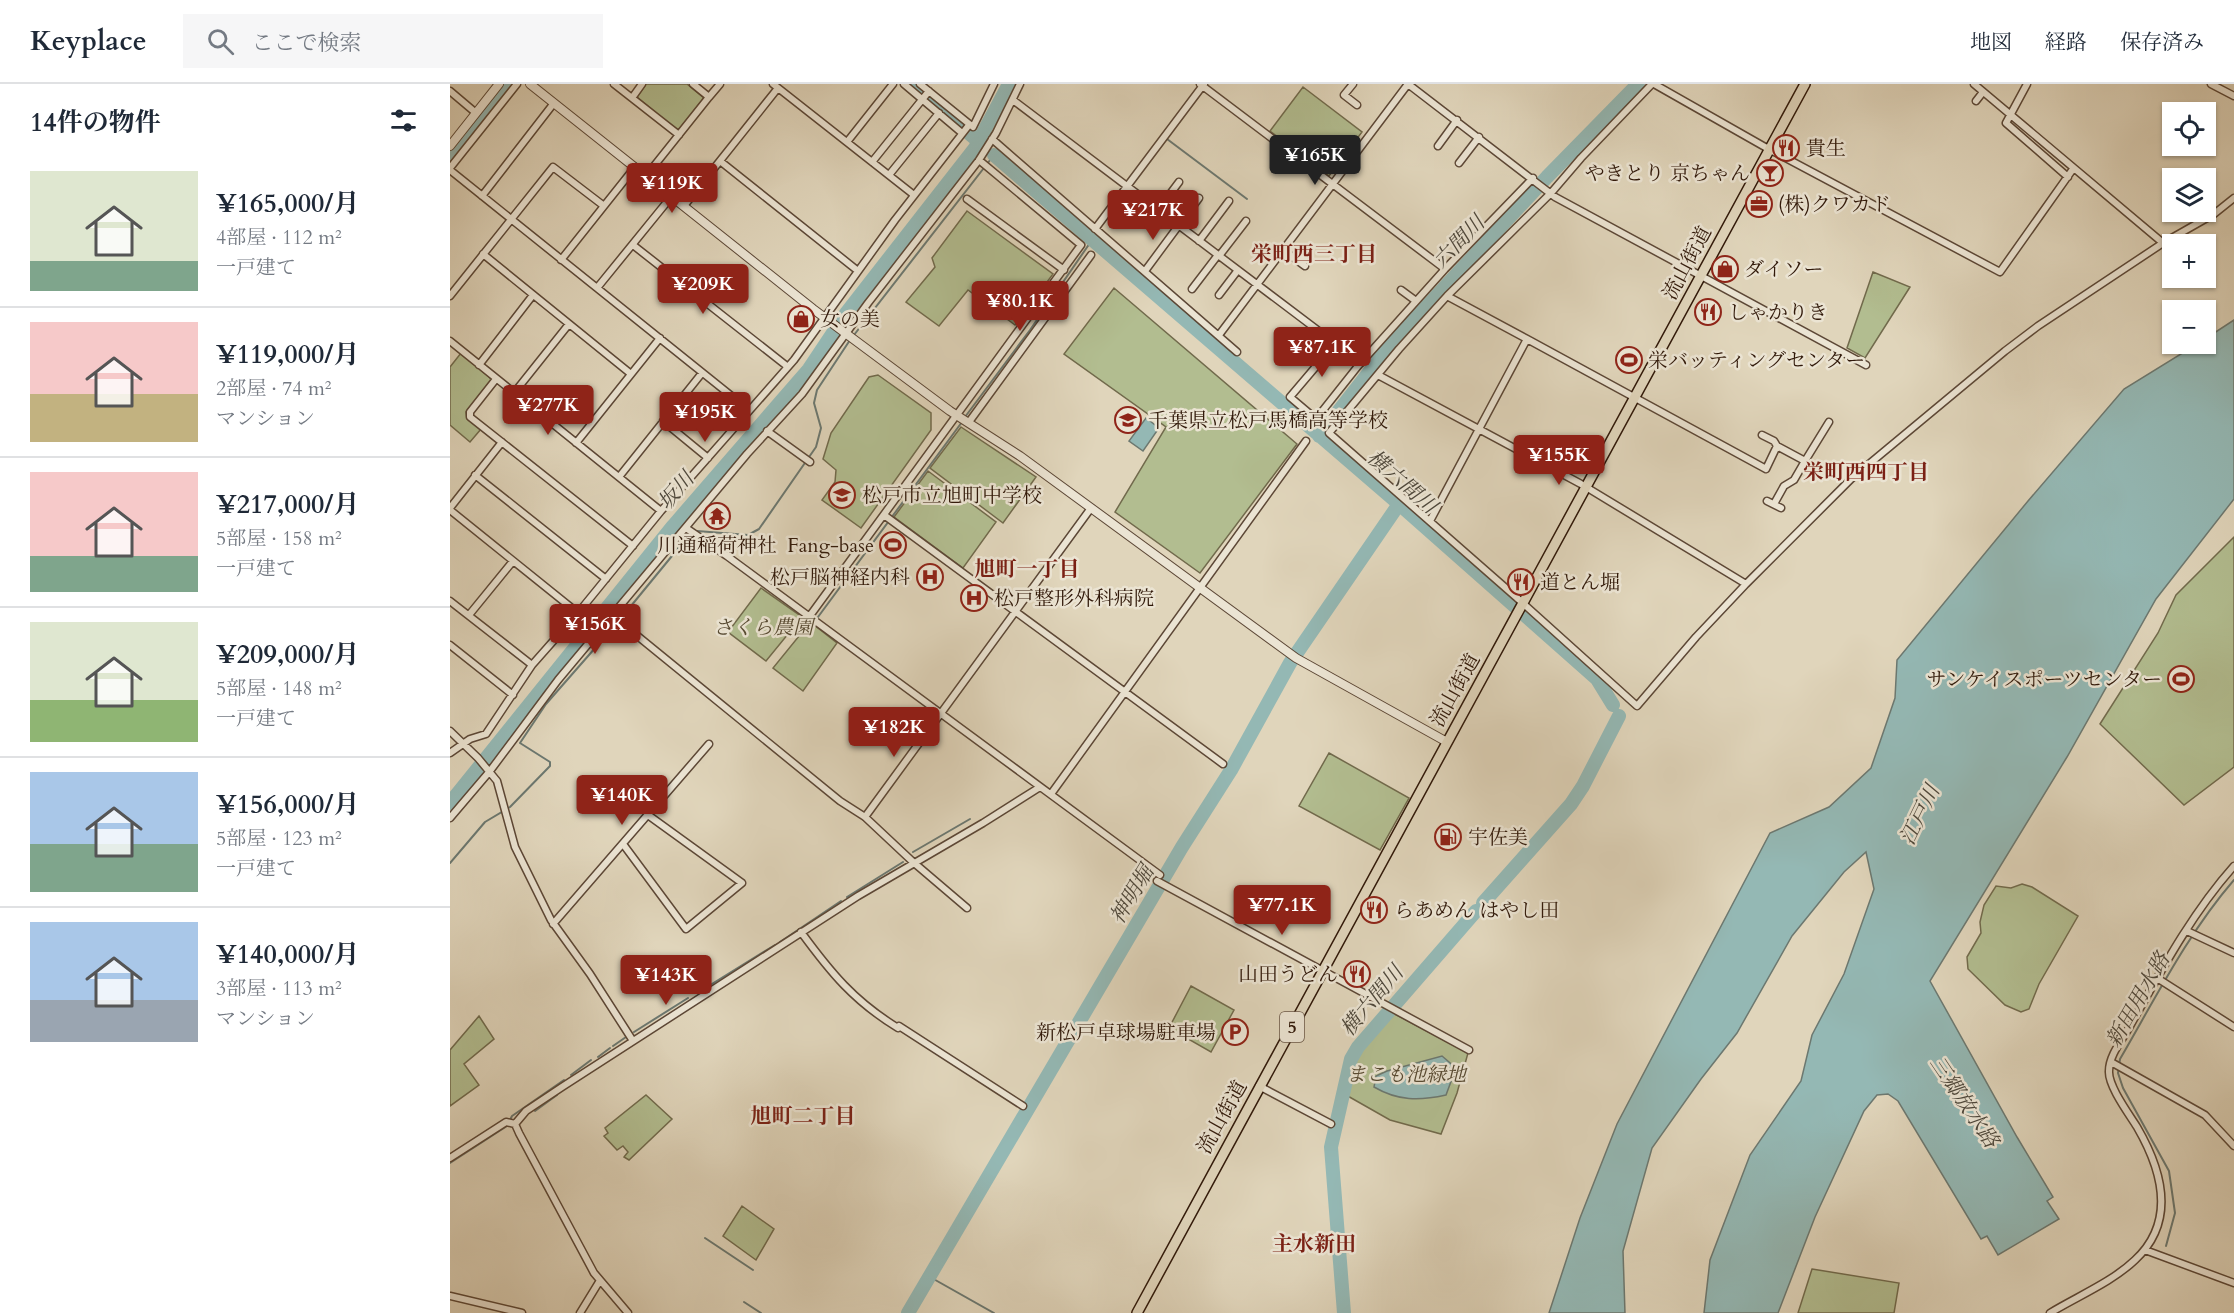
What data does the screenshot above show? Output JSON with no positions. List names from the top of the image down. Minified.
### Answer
{"streets":{"main road":["流山街道","5"]},"districts":["栄町西三丁目","栄町西四丁目","旭町一丁目","旭町二丁目","主水新田"],"water":["六間川","横六間川","坂川","江戸川","神明堀","新田用水路","三郷放水路"],"parks":["さくら農園","まこも池緑地"],"places":{"restaurant":["貴生","しゃかりき","道とん堀","らあめん はやし田","山田うどん"],"bar":["やきとり 京ちゃん"],"office":["(株)クワカド"],"shop":["ダイソー","女の美"],"sports":["栄バッティングセンター","Fang-base","サンケイスポーツセンター"],"school or university":["千葉県立松戸馬橋高等学校","松戸市立旭町中学校"],"temple":["川通稲荷神社"],"hospital":["松戸脳神経内科","松戸整形外科病院"],"fuel station":["宇佐美"],"parking":["新松戸卓球場駐車場"]},"page":{"header":"Keyplace","search":"ここで検索","nav":["地図","経路","保存済み"],"heading":"14件の物件","map_buttons":["+","−"],"price":["¥165K","¥119K","¥217K","¥209K","¥80.1K","¥87.1K","¥277K","¥195K","¥155K","¥156K","¥182K","¥140K","¥77.1K","¥143K"],"list":[{"name":"¥165,000/月","note":"4部屋 · 112 m² · 一戸建て"},{"name":"¥119,000/月","note":"2部屋 · 74 m² · マンション"},{"name":"¥217,000/月","note":"5部屋 · 158 m² · 一戸建て"},{"name":"¥209,000/月","note":"5部屋 · 148 m² · 一戸建て"},{"name":"¥156,000/月","note":"5部屋 · 123 m² · 一戸建て"},{"name":"¥140,000/月","note":"3部屋 · 113 m² · マンション"}]}}
